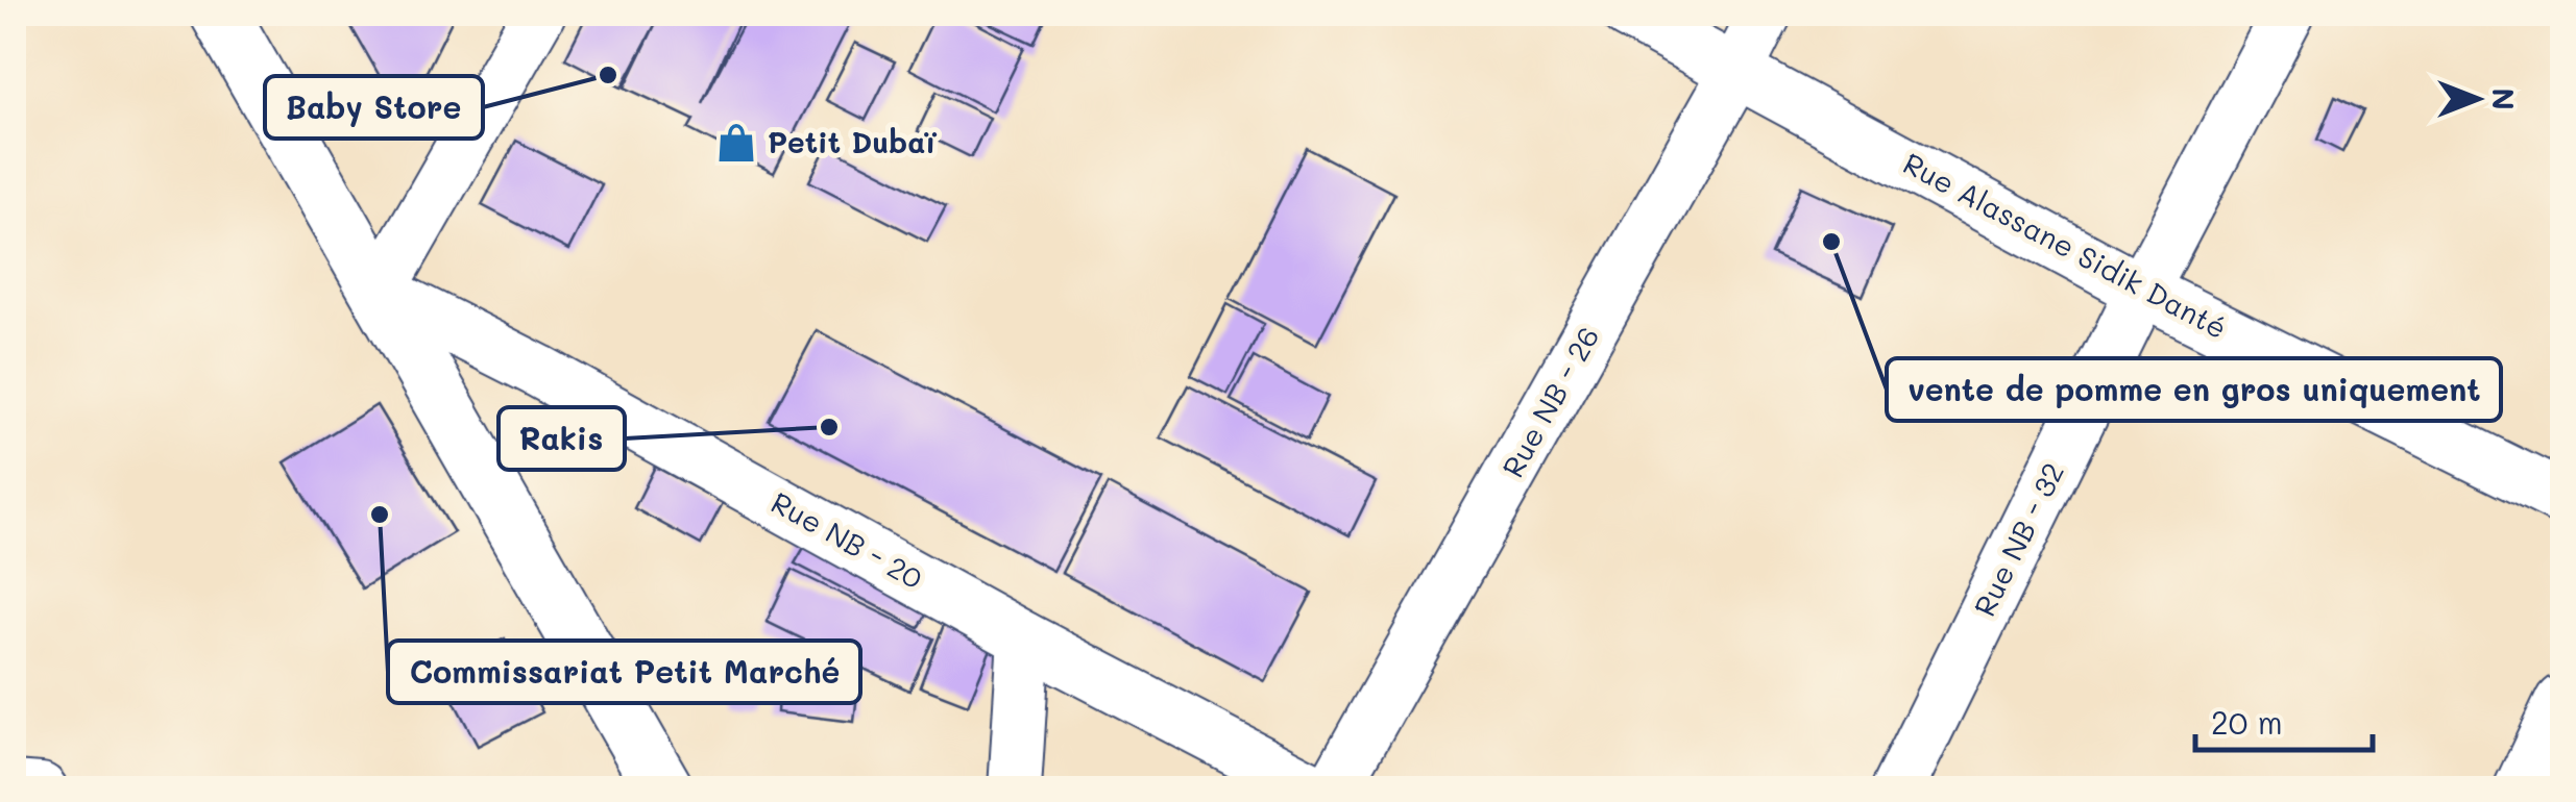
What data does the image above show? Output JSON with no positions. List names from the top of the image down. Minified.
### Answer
{"streets":{"street":["Rue Alassane Sidik Danté","Rue NB - 26","Rue NB - 32","Rue NB - 20"]},"crossings":[["Rue Alassane Sidik Danté","Rue NB - 26"],["Rue Alassane Sidik Danté","Rue NB - 32"]],"places":{"other":["Baby Store","vente de pomme en gros uniquement","Rakis","Commissariat Petit Marché"],"shop":["Petit Dubaï"]},"scale_bar":"20 m","north":"right"}
